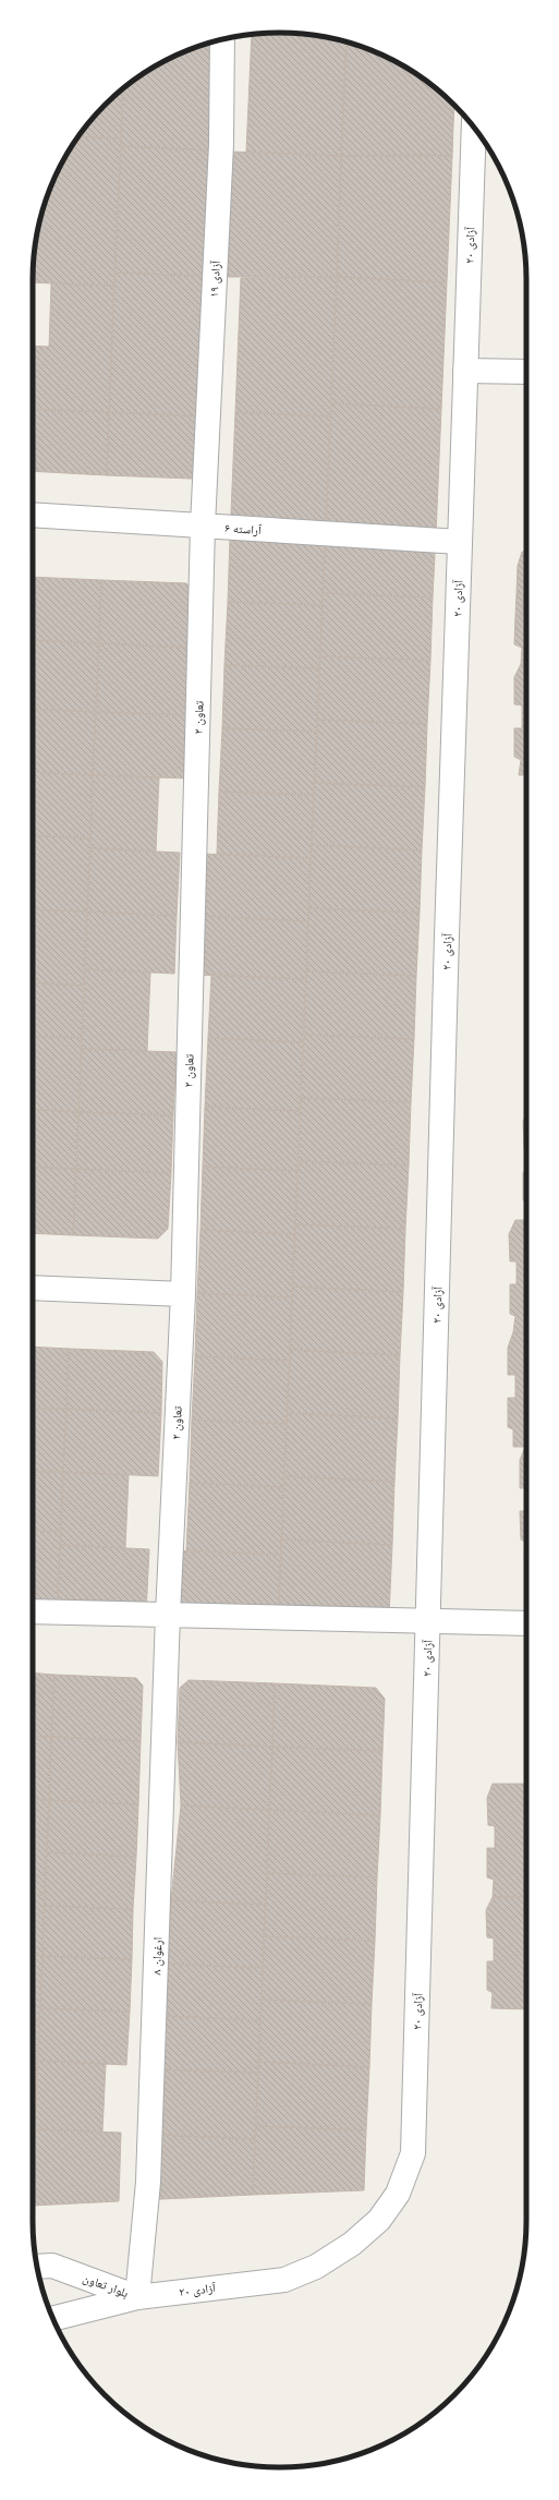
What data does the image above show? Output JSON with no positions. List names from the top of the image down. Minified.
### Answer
{"streets":{"street":["آزادی ۲۰","آزادی ۱۹","آراسته ۶","تعاون ۲","ارغوان ۸","بلوار تعاون"]},"crossings":[["آزادی ۲۰","آراسته ۶"],["آزادی ۲۰","ارغوان ۸"],["آزادی ۲۰","بلوار تعاون"],["آزادی ۱۹","آراسته ۶"],["آزادی ۱۹","تعاون ۲"],["آراسته ۶","تعاون ۲"],["تعاون ۲","ارغوان ۸"],["ارغوان ۸","بلوار تعاون"]]}
